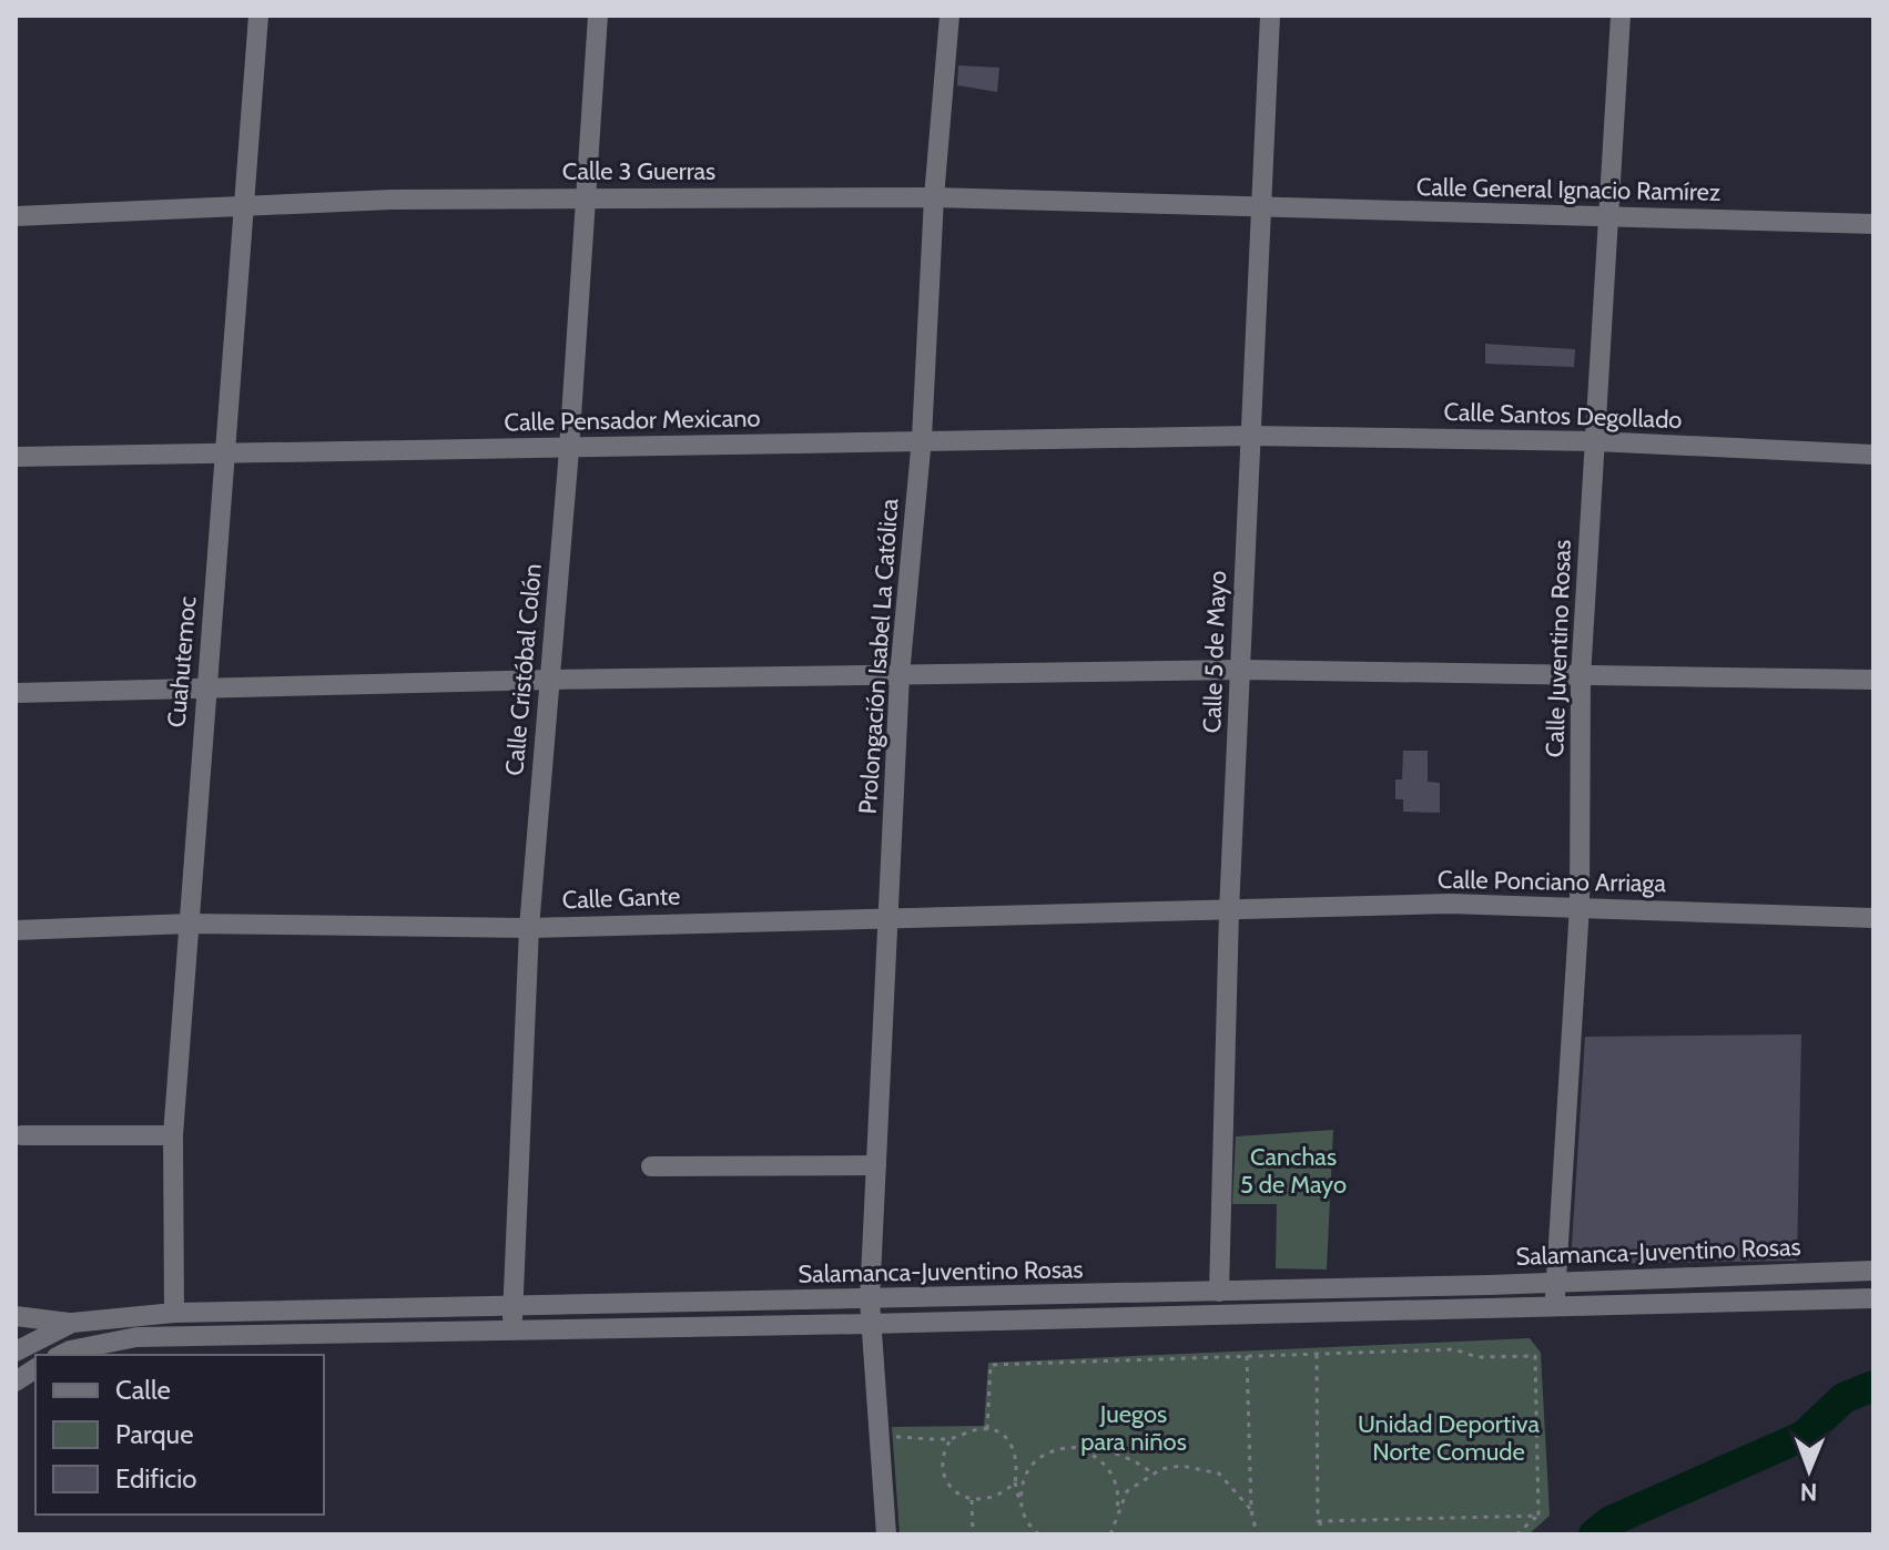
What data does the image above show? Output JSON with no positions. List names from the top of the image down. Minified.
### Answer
{"streets":{"street":["Calle 3 Guerras","Calle General Ignacio Ramírez","Calle Santos Degollado","Calle Pensador Mexicano","Calle Juventino Rosas","Calle 5 de Mayo","Prolongación Isabel La Católica","Cuahutemoc","Calle Cristóbal Colón","Calle Ponciano Arriaga","Calle Gante","Salamanca-Juventino Rosas"]},"crossings":[["Calle 3 Guerras","Calle General Ignacio Ramírez"],["Calle 3 Guerras","Calle 5 de Mayo"],["Calle 3 Guerras","Prolongación Isabel La Católica"],["Calle 3 Guerras","Cuahutemoc"],["Calle 3 Guerras","Calle Cristóbal Colón"],["Calle General Ignacio Ramírez","Calle Juventino Rosas"],["Calle General Ignacio Ramírez","Calle 5 de Mayo"],["Calle Santos Degollado","Calle Pensador Mexicano"],["Calle Santos Degollado","Calle Juventino Rosas"],["Calle Santos Degollado","Calle 5 de Mayo"],["Calle Pensador Mexicano","Calle 5 de Mayo"],["Calle Pensador Mexicano","Prolongación Isabel La Católica"],["Calle Pensador Mexicano","Cuahutemoc"],["Calle Pensador Mexicano","Calle Cristóbal Colón"],["Calle Juventino Rosas","Calle Ponciano Arriaga"],["Calle Juventino Rosas","Salamanca-Juventino Rosas"],["Calle 5 de Mayo","Calle Ponciano Arriaga"],["Calle 5 de Mayo","Calle Gante"],["Calle 5 de Mayo","Salamanca-Juventino Rosas"],["Prolongación Isabel La Católica","Calle Gante"],["Prolongación Isabel La Católica","Salamanca-Juventino Rosas"],["Cuahutemoc","Calle Gante"],["Cuahutemoc","Salamanca-Juventino Rosas"],["Calle Cristóbal Colón","Calle Gante"],["Calle Cristóbal Colón","Salamanca-Juventino Rosas"],["Calle Ponciano Arriaga","Calle Gante"]],"parks":["Canchas 5 de Mayo","Juegos para niños","Unidad Deportiva Norte Comude"],"legend":["Calle","Parque","Edificio"],"north":"bottom"}
